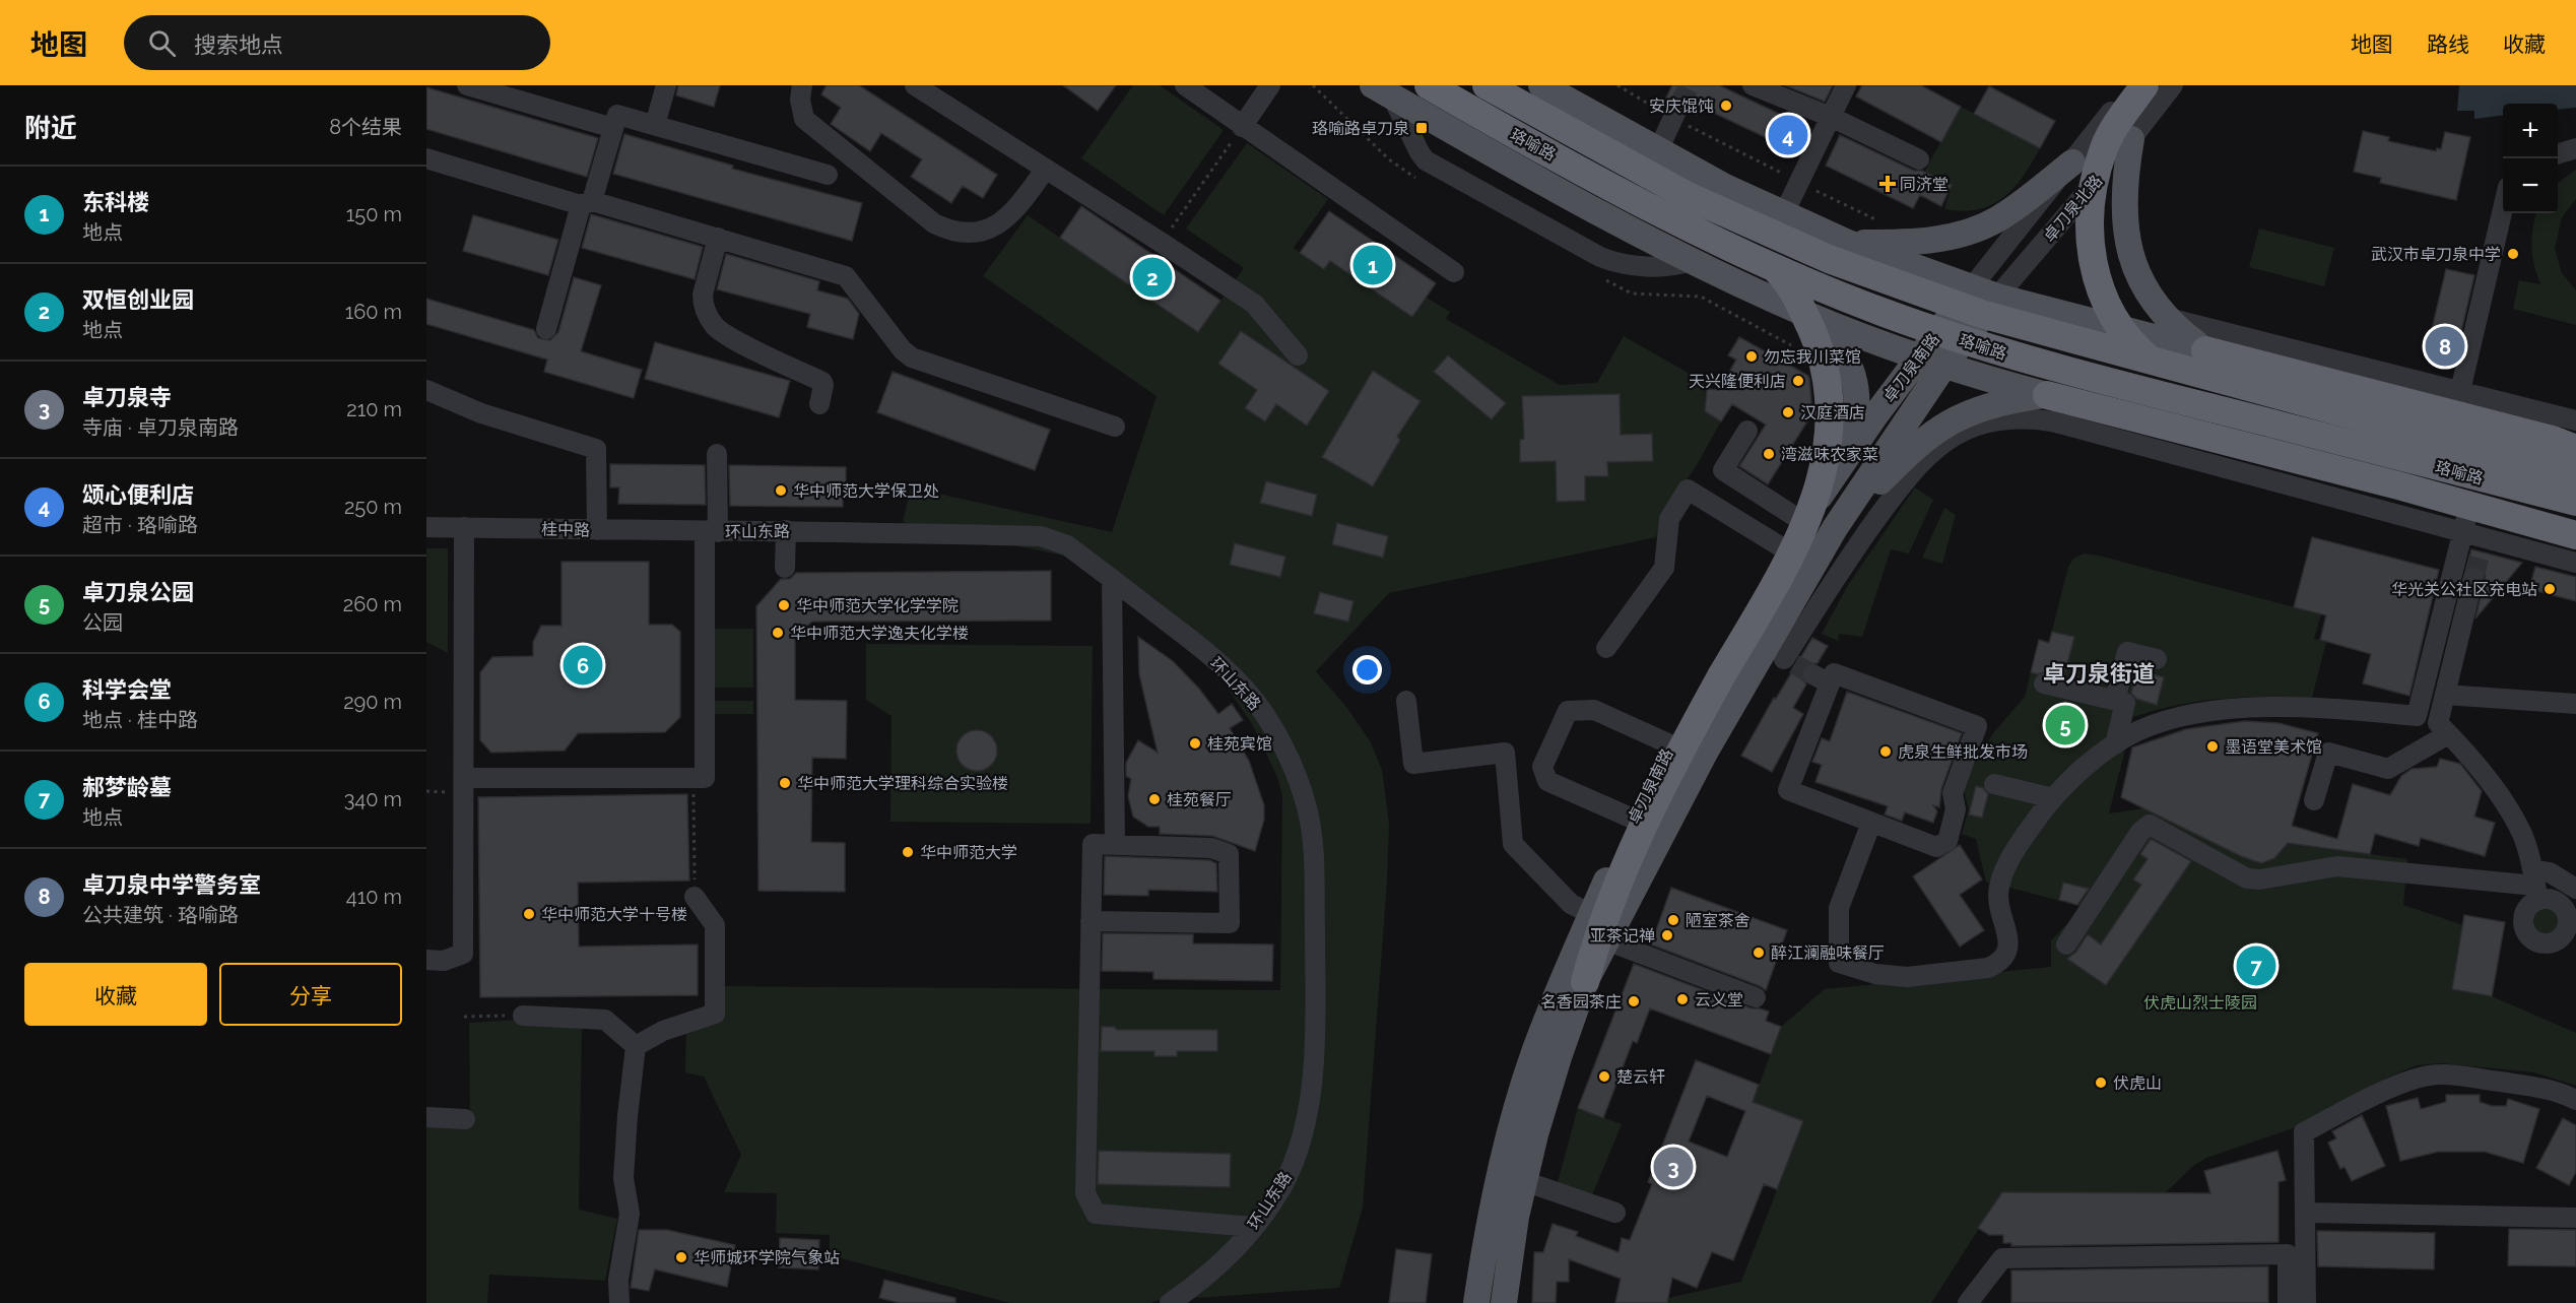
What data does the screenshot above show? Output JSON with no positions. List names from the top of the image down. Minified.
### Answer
{"streets":{"highway":["珞喻路"],"main road":["卓刀泉北路","卓刀泉南路"],"street":["桂中路","环山东路"]},"crossings":[["卓刀泉北路","卓刀泉南路"],["桂中路","环山东路"]],"districts":["卓刀泉街道"],"parks":["伏虎山烈士陵园"],"places":{"other":["安庆馄饨","武汉市卓刀泉中学","勿忘我川菜馆","天兴隆便利店","汉庭酒店","湾滋味农家菜","华中师范大学保卫处","华光关公社区充电站","华中师范大学化学学院","华中师范大学逸夫化学楼","桂苑宾馆","墨语堂美术馆","虎泉生鲜批发市场","华中师范大学理科综合实验楼","桂苑餐厅","华中师范大学","华中师范大学十号楼","陋室茶舍","亚茶记禅","醉江澜融味餐厅","云义堂","名香园茶庄","楚云轩","伏虎山","华师城环学院气象站"],"transit":["珞喻路卓刀泉"],"health":["同济堂"]},"page":{"header":"地图","search":"搜索地点","nav":["地图","路线","收藏"],"heading":["附近","8个结果"],"map_buttons":["+","−"],"pins":["4","1","2","8","6","5","7","3"],"list":[{"mark":"1","name":"东科楼","note":"地点","value":"150 m"},{"mark":"2","name":"双恒创业园","note":"地点","value":"160 m"},{"mark":"3","name":"卓刀泉寺","note":"寺庙 · 卓刀泉南路","value":"210 m"},{"mark":"4","name":"颂心便利店","note":"超市 · 珞喻路","value":"250 m"},{"mark":"5","name":"卓刀泉公园","note":"公园","value":"260 m"},{"mark":"6","name":"科学会堂","note":"地点 · 桂中路","value":"290 m"},{"mark":"7","name":"郝梦龄墓","note":"地点","value":"340 m"},{"mark":"8","name":"卓刀泉中学警务室","note":"公共建筑 · 珞喻路","value":"410 m"}],"buttons":["收藏","分享"]}}
